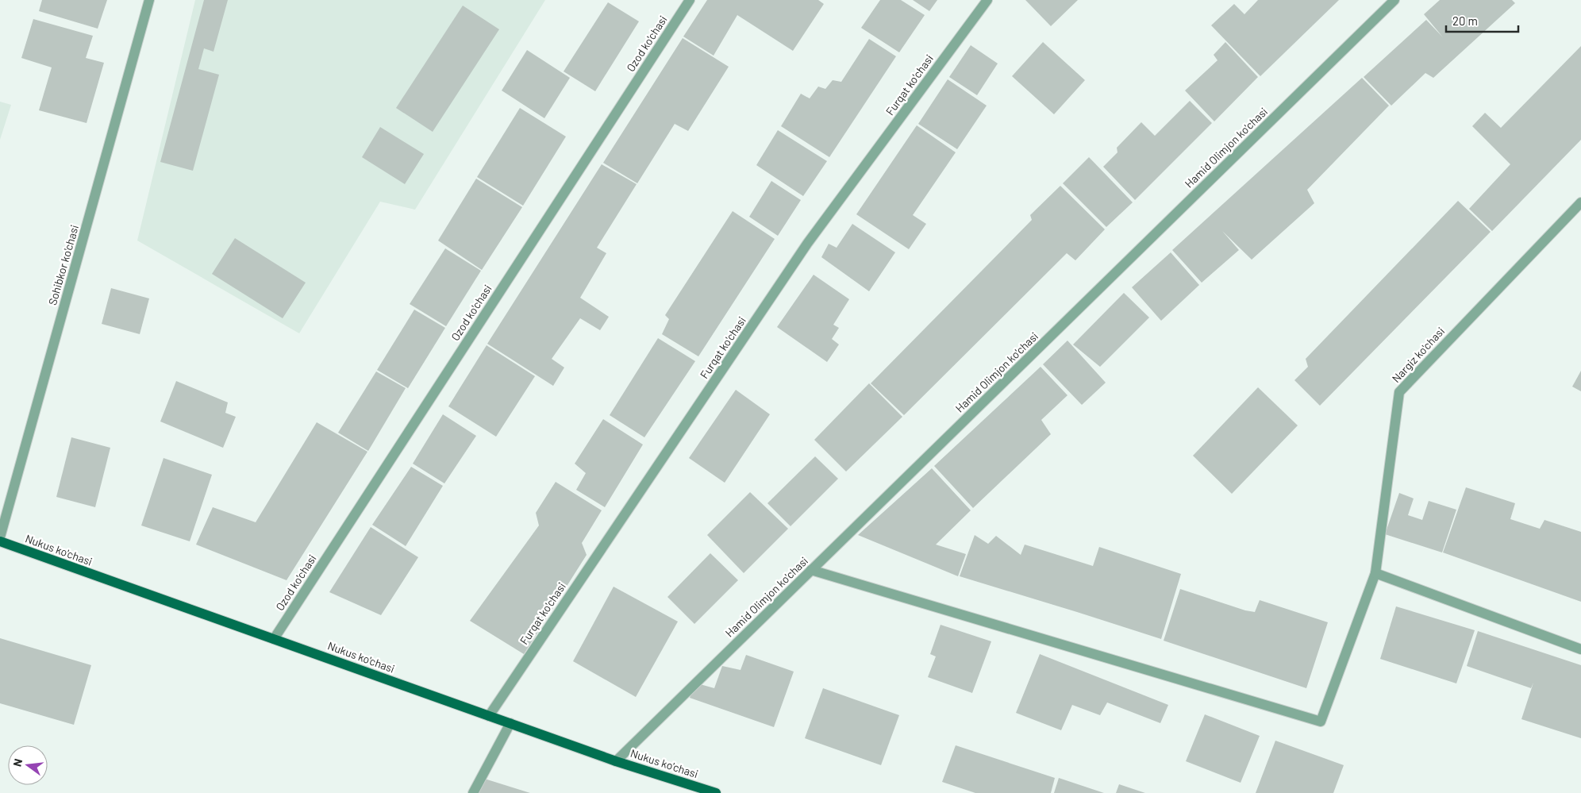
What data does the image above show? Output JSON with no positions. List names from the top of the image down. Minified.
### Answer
{"streets":{"main road":["Nukus ko'chasi"],"street":["Ozod ko'chasi","Furqat ko'chasi","Hamid Olimjon ko'chasi","Sohibkor ko'chasi","Nargiz ko'chasi"]},"crossings":[["Ozod ko'chasi","Nukus ko'chasi"],["Furqat ko'chasi","Nukus ko'chasi"],["Hamid Olimjon ko'chasi","Nargiz ko'chasi"],["Hamid Olimjon ko'chasi","Nukus ko'chasi"]],"scale_bar":"20 m","north":"left"}
